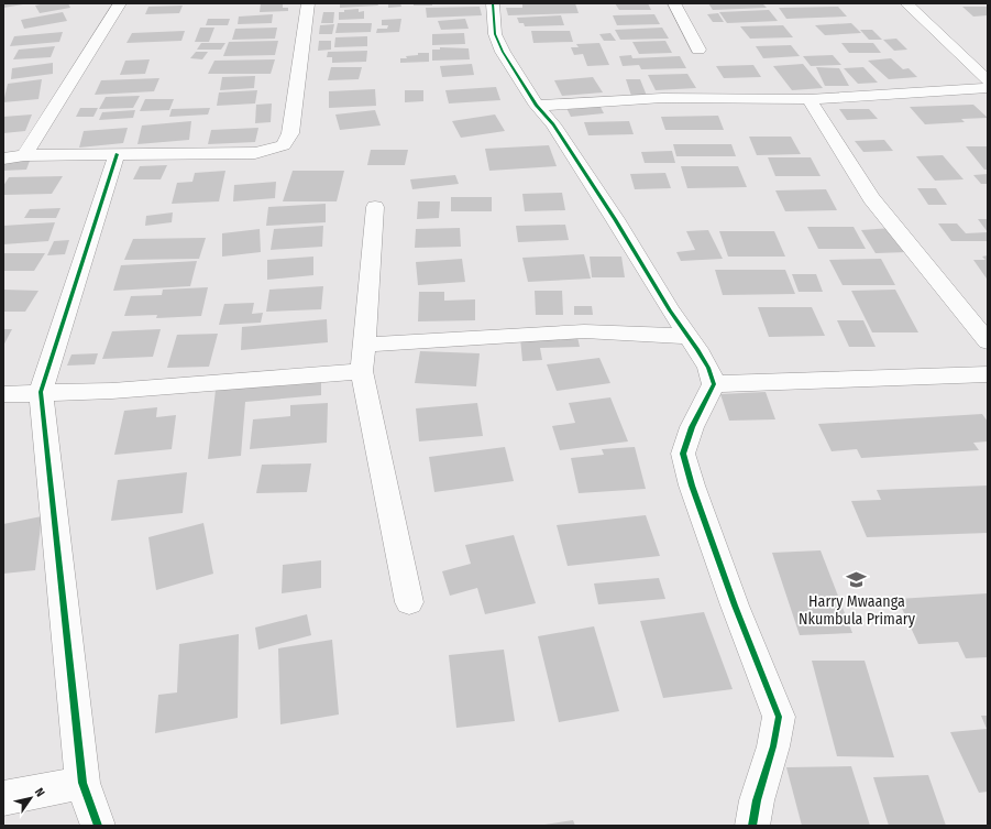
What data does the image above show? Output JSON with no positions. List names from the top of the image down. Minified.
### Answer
{"places":{"school or university":["Harry Mwaanga Nkumbula Primary"]},"north":"top right"}
